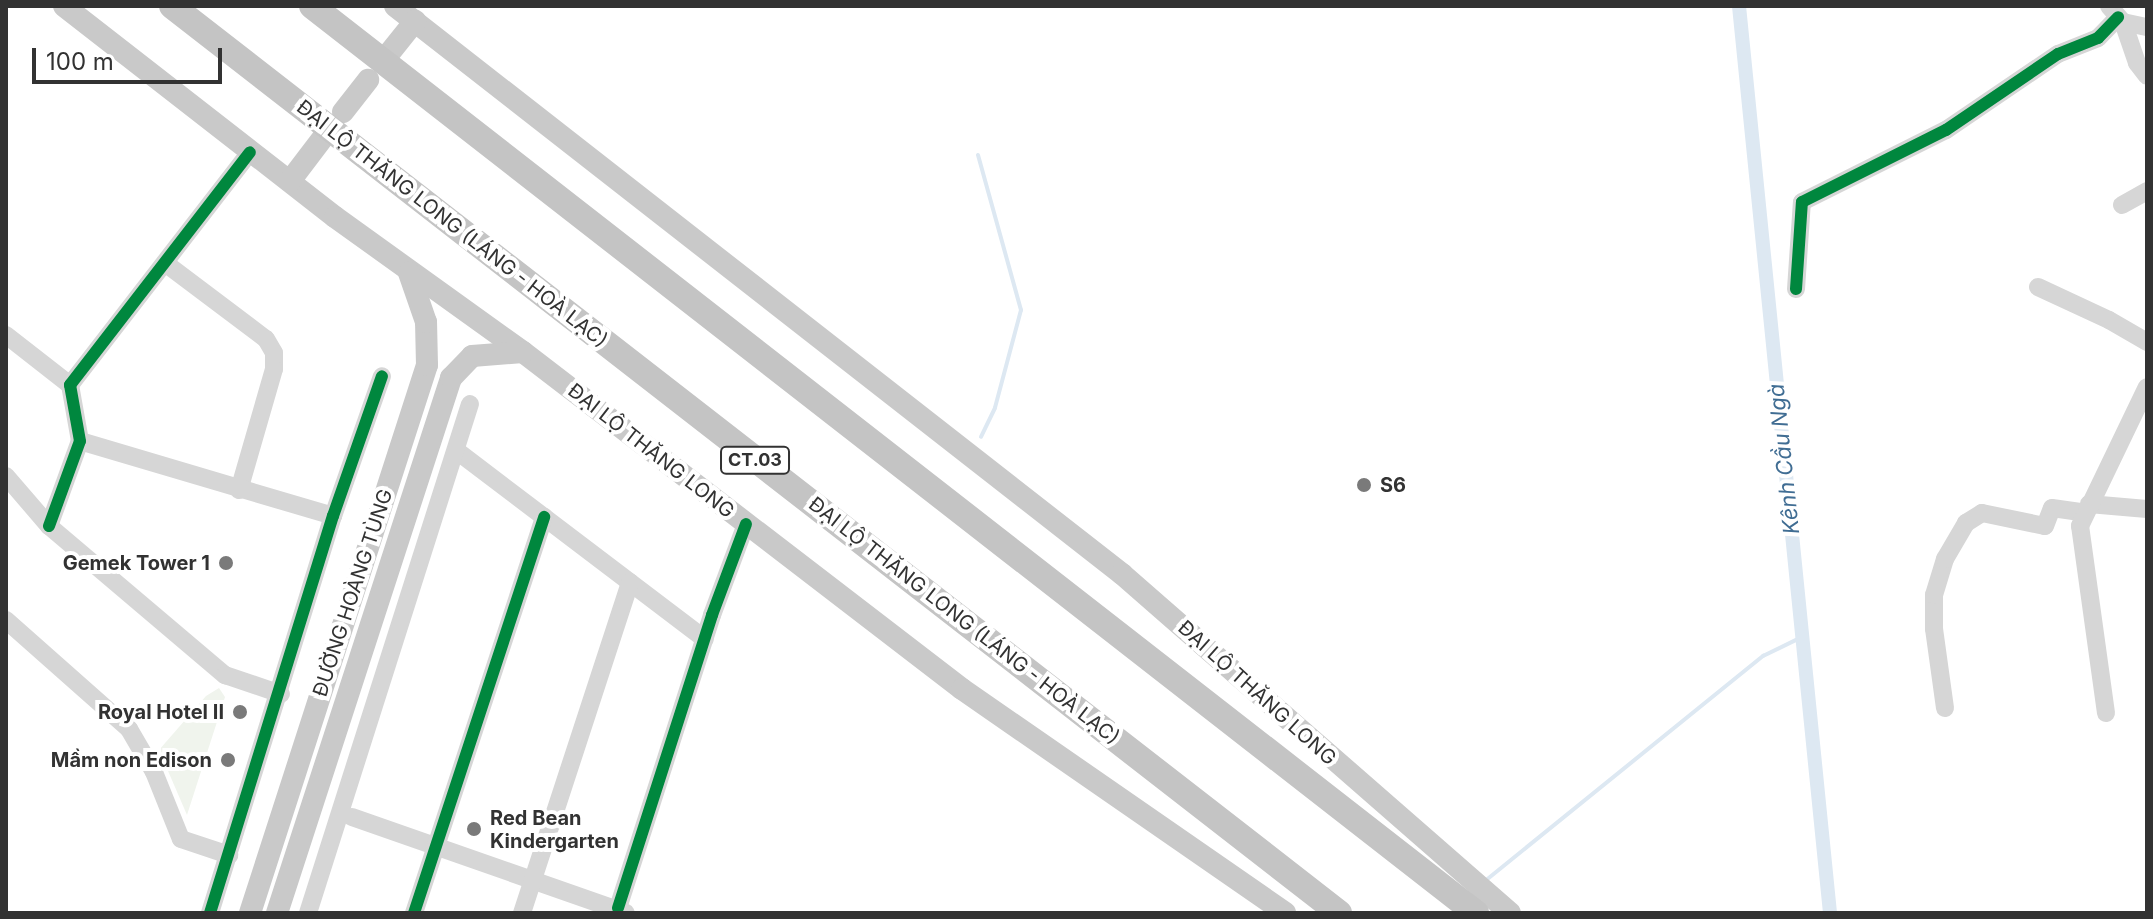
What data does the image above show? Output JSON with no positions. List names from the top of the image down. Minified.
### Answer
{"streets":{"highway":["ĐẠI LỘ THĂNG LONG (LÁNG - HOÀ LẠC)","CT.03"],"main road":["ĐẠI LỘ THĂNG LONG","ĐƯỜNG HOÀNG TÙNG"]},"crossings":[["ĐẠI LỘ THĂNG LONG","ĐƯỜNG HOÀNG TÙNG"]],"water":["Kênh Cầu Ngà"],"places":["S6","Gemek Tower 1","Royal Hotel II","Mầm non Edison","Red Bean Kindergarten"],"scale_bar":"100 m"}
